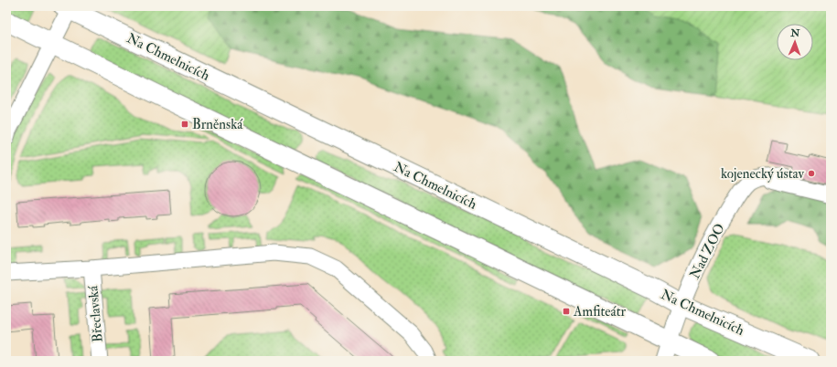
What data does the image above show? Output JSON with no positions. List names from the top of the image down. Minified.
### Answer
{"streets":{"street":["Na Chmelnicích","Nad ZOO","Břeclavská"]},"crossings":[["Na Chmelnicích","Nad ZOO"]],"places":{"transit":["Brněnská","Amfiteátr"],"other":["kojenecký ústav"]},"north":"top"}
